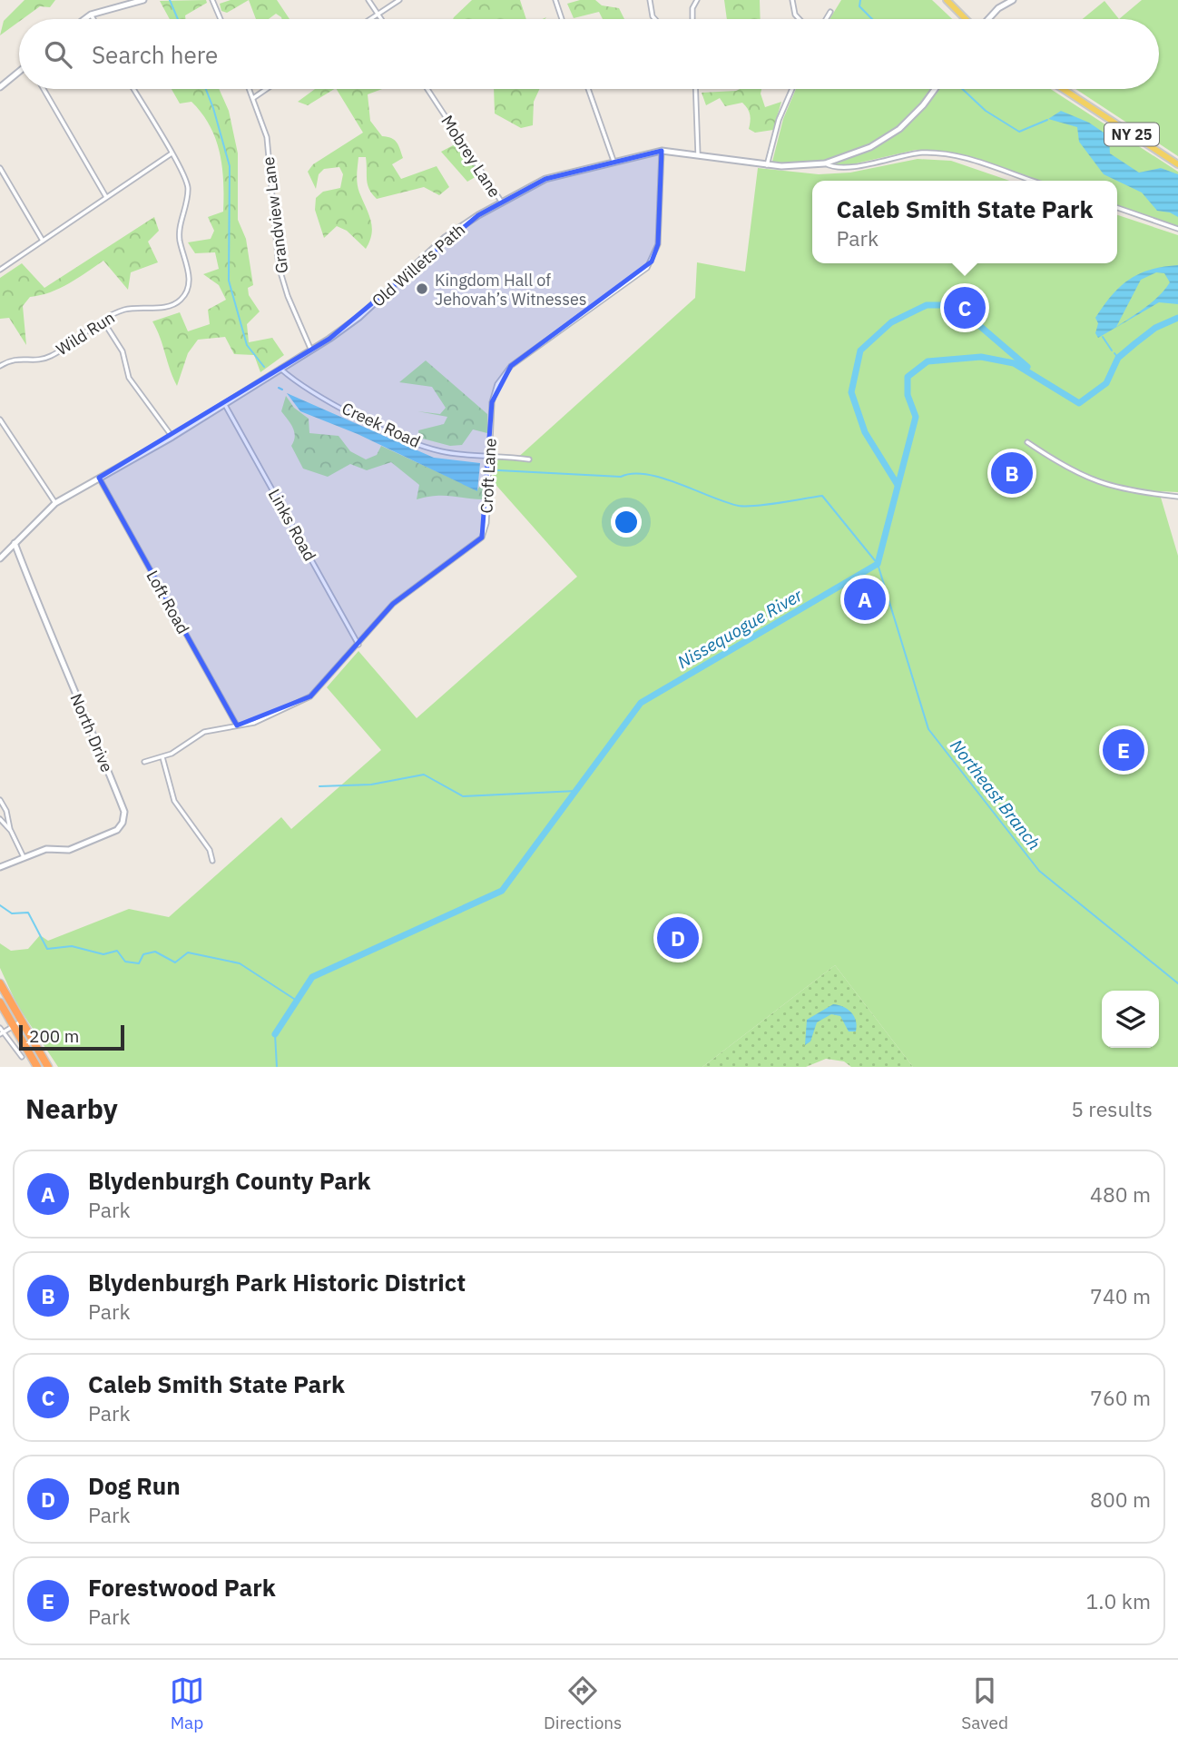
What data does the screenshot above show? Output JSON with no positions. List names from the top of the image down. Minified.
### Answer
{"streets":{"main road":["NY 25","Old Willets Path","North Drive"],"street":["Mobrey Lane","Grandview Lane","Wild Run","Creek Road","Croft Lane","Links Road","Loft Road"]},"crossings":[["Mobrey Lane","Old Willets Path"],["Grandview Lane","Old Willets Path"],["Old Willets Path","Creek Road"],["Old Willets Path","Croft Lane"],["Old Willets Path","Links Road"],["Old Willets Path","Loft Road"],["Old Willets Path","North Drive"],["Creek Road","Croft Lane"],["Croft Lane","Links Road"],["Croft Lane","Loft Road"]],"water":["Nissequogue River","Northeast Branch"],"places":["Kingdom Hall of Jehovah’s Witnesses"],"scale_bar":"200 m","page":{"search":"Search here","popup":["Caleb Smith State Park","Park"],"pins":["C","B","A","E","D"],"scale":"200 m","heading":["Nearby","5 results"],"list":[{"mark":"A","name":"Blydenburgh County Park","note":"Park","value":"480 m"},{"mark":"B","name":"Blydenburgh Park Historic District","note":"Park","value":"740 m"},{"mark":"C","name":"Caleb Smith State Park","note":"Park","value":"760 m"},{"mark":"D","name":"Dog Run","note":"Park","value":"800 m"},{"mark":"E","name":"Forestwood Park","note":"Park","value":"1.0 km"}],"nav":["Map","Directions","Saved"]}}
